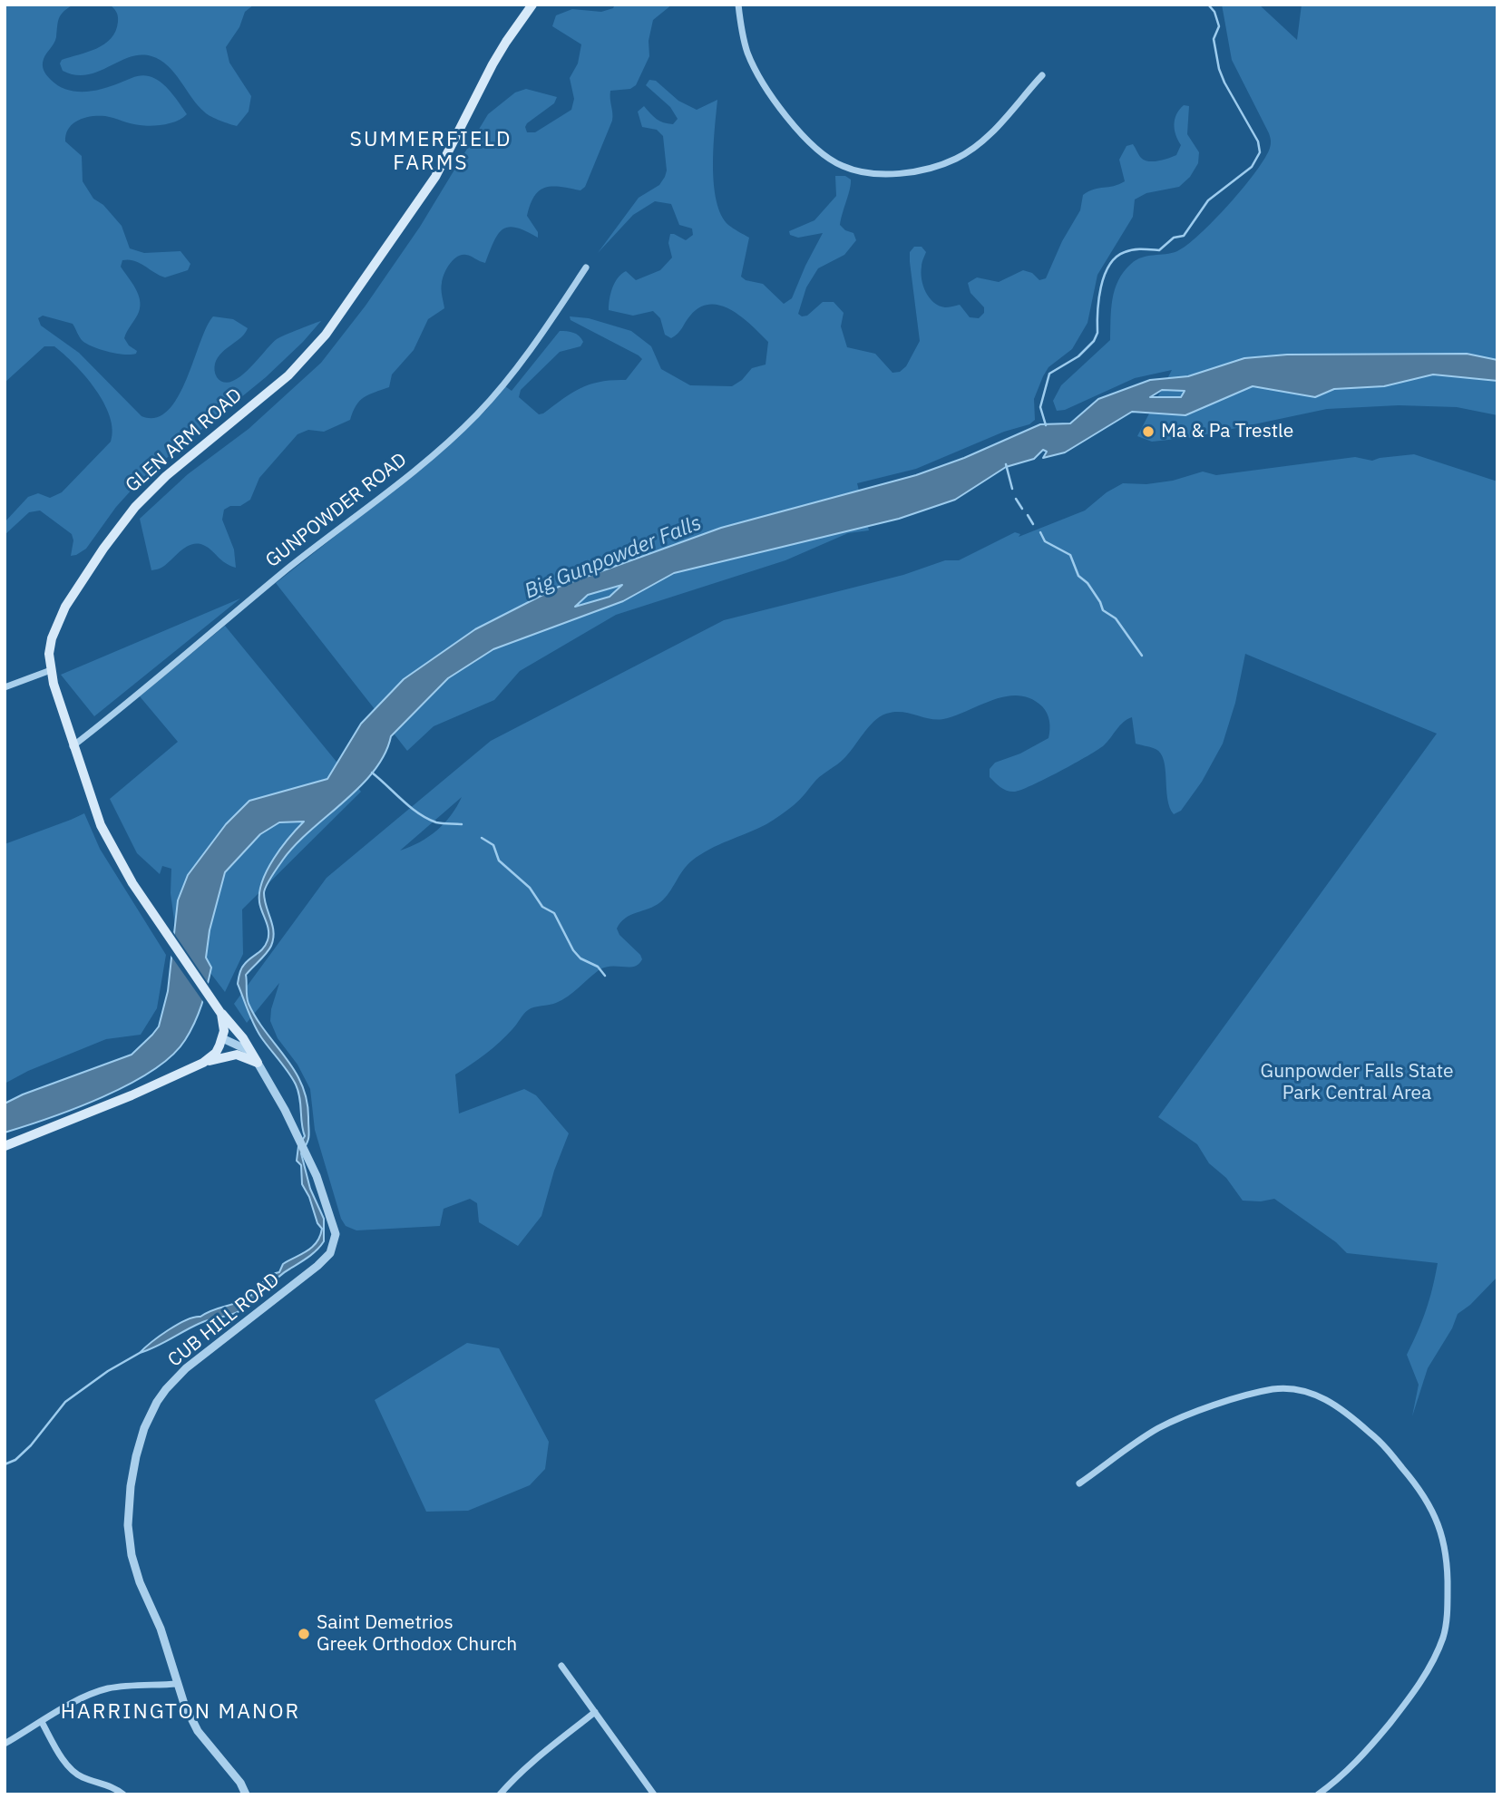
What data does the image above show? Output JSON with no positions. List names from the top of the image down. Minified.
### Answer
{"streets":{"main road":["GLEN ARM ROAD"],"street":["GUNPOWDER ROAD","CUB HILL ROAD"]},"crossings":[["GLEN ARM ROAD","GUNPOWDER ROAD"],["GLEN ARM ROAD","CUB HILL ROAD"]],"districts":["SUMMERFIELD FARMS","HARRINGTON MANOR"],"water":["Big Gunpowder Falls"],"parks":["Gunpowder Falls State Park Central Area"],"places":["Ma & Pa Trestle","Saint Demetrios Greek Orthodox Church"]}
